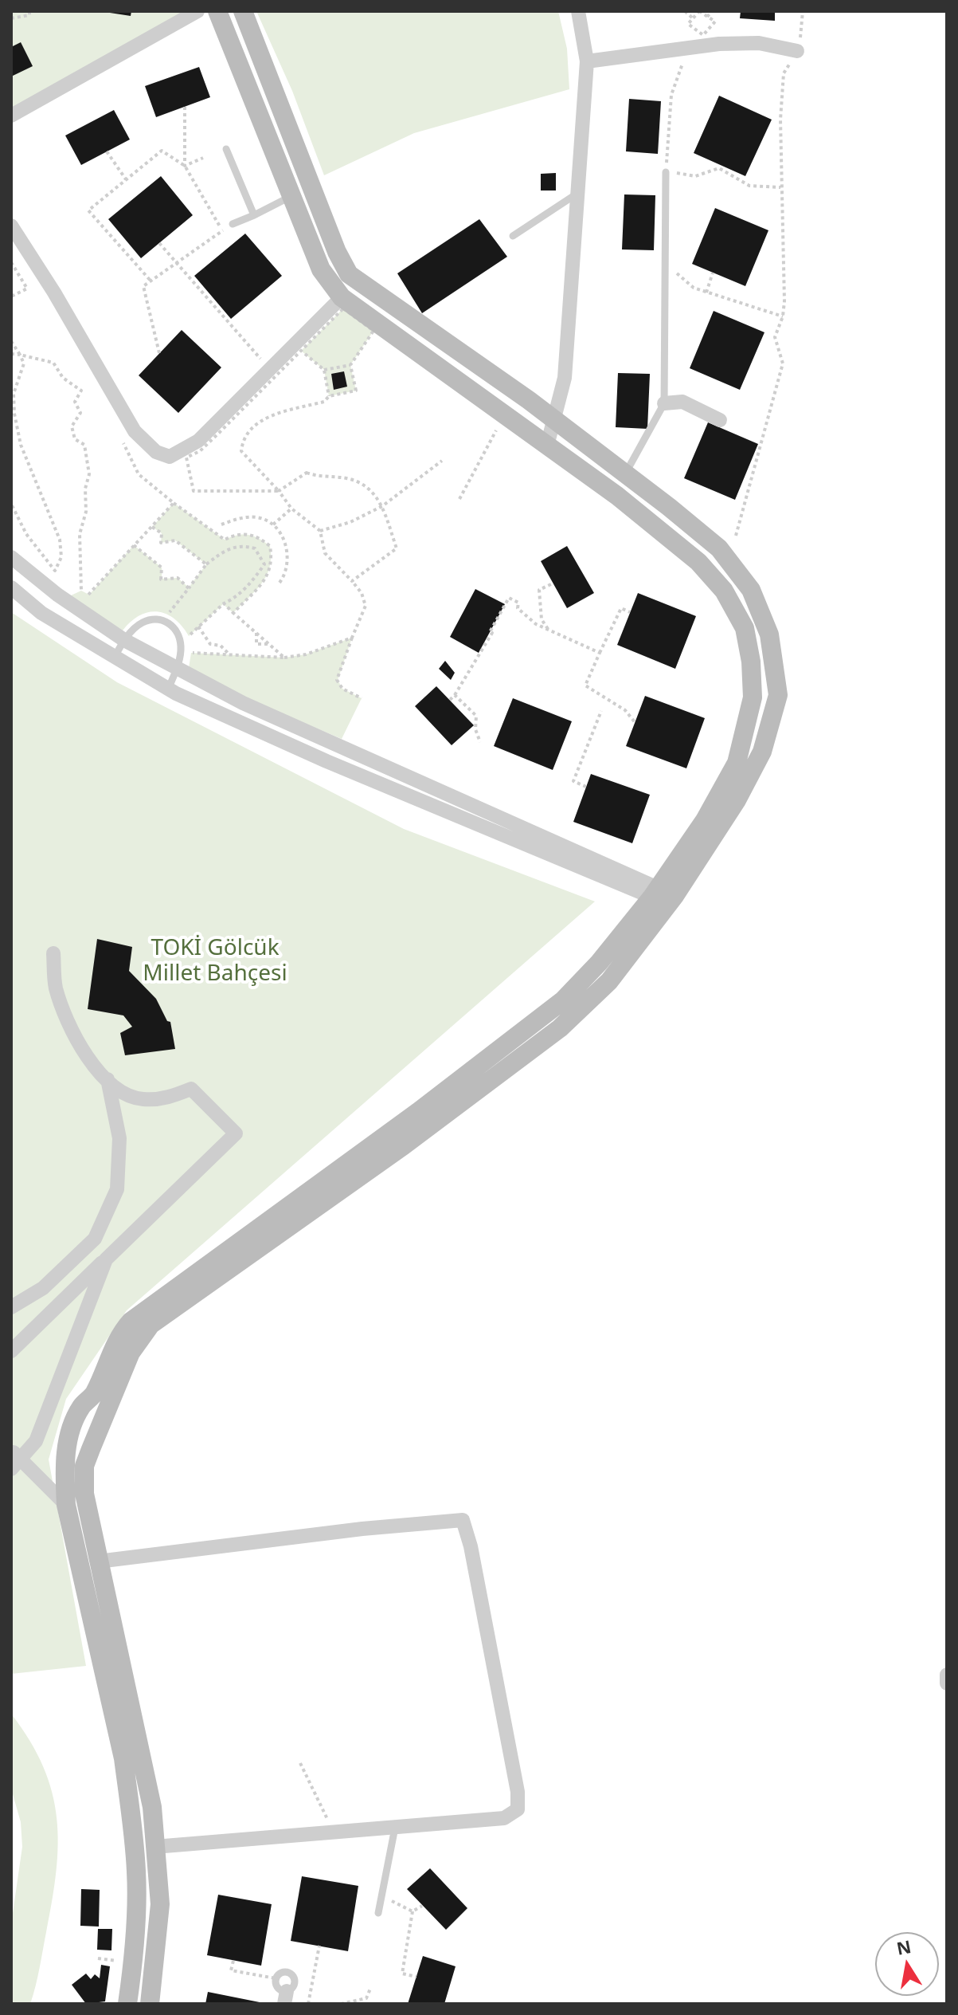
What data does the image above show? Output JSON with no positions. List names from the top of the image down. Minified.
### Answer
{"parks":["TOKİ Gölcük Millet Bahçesi"],"north":"top"}
